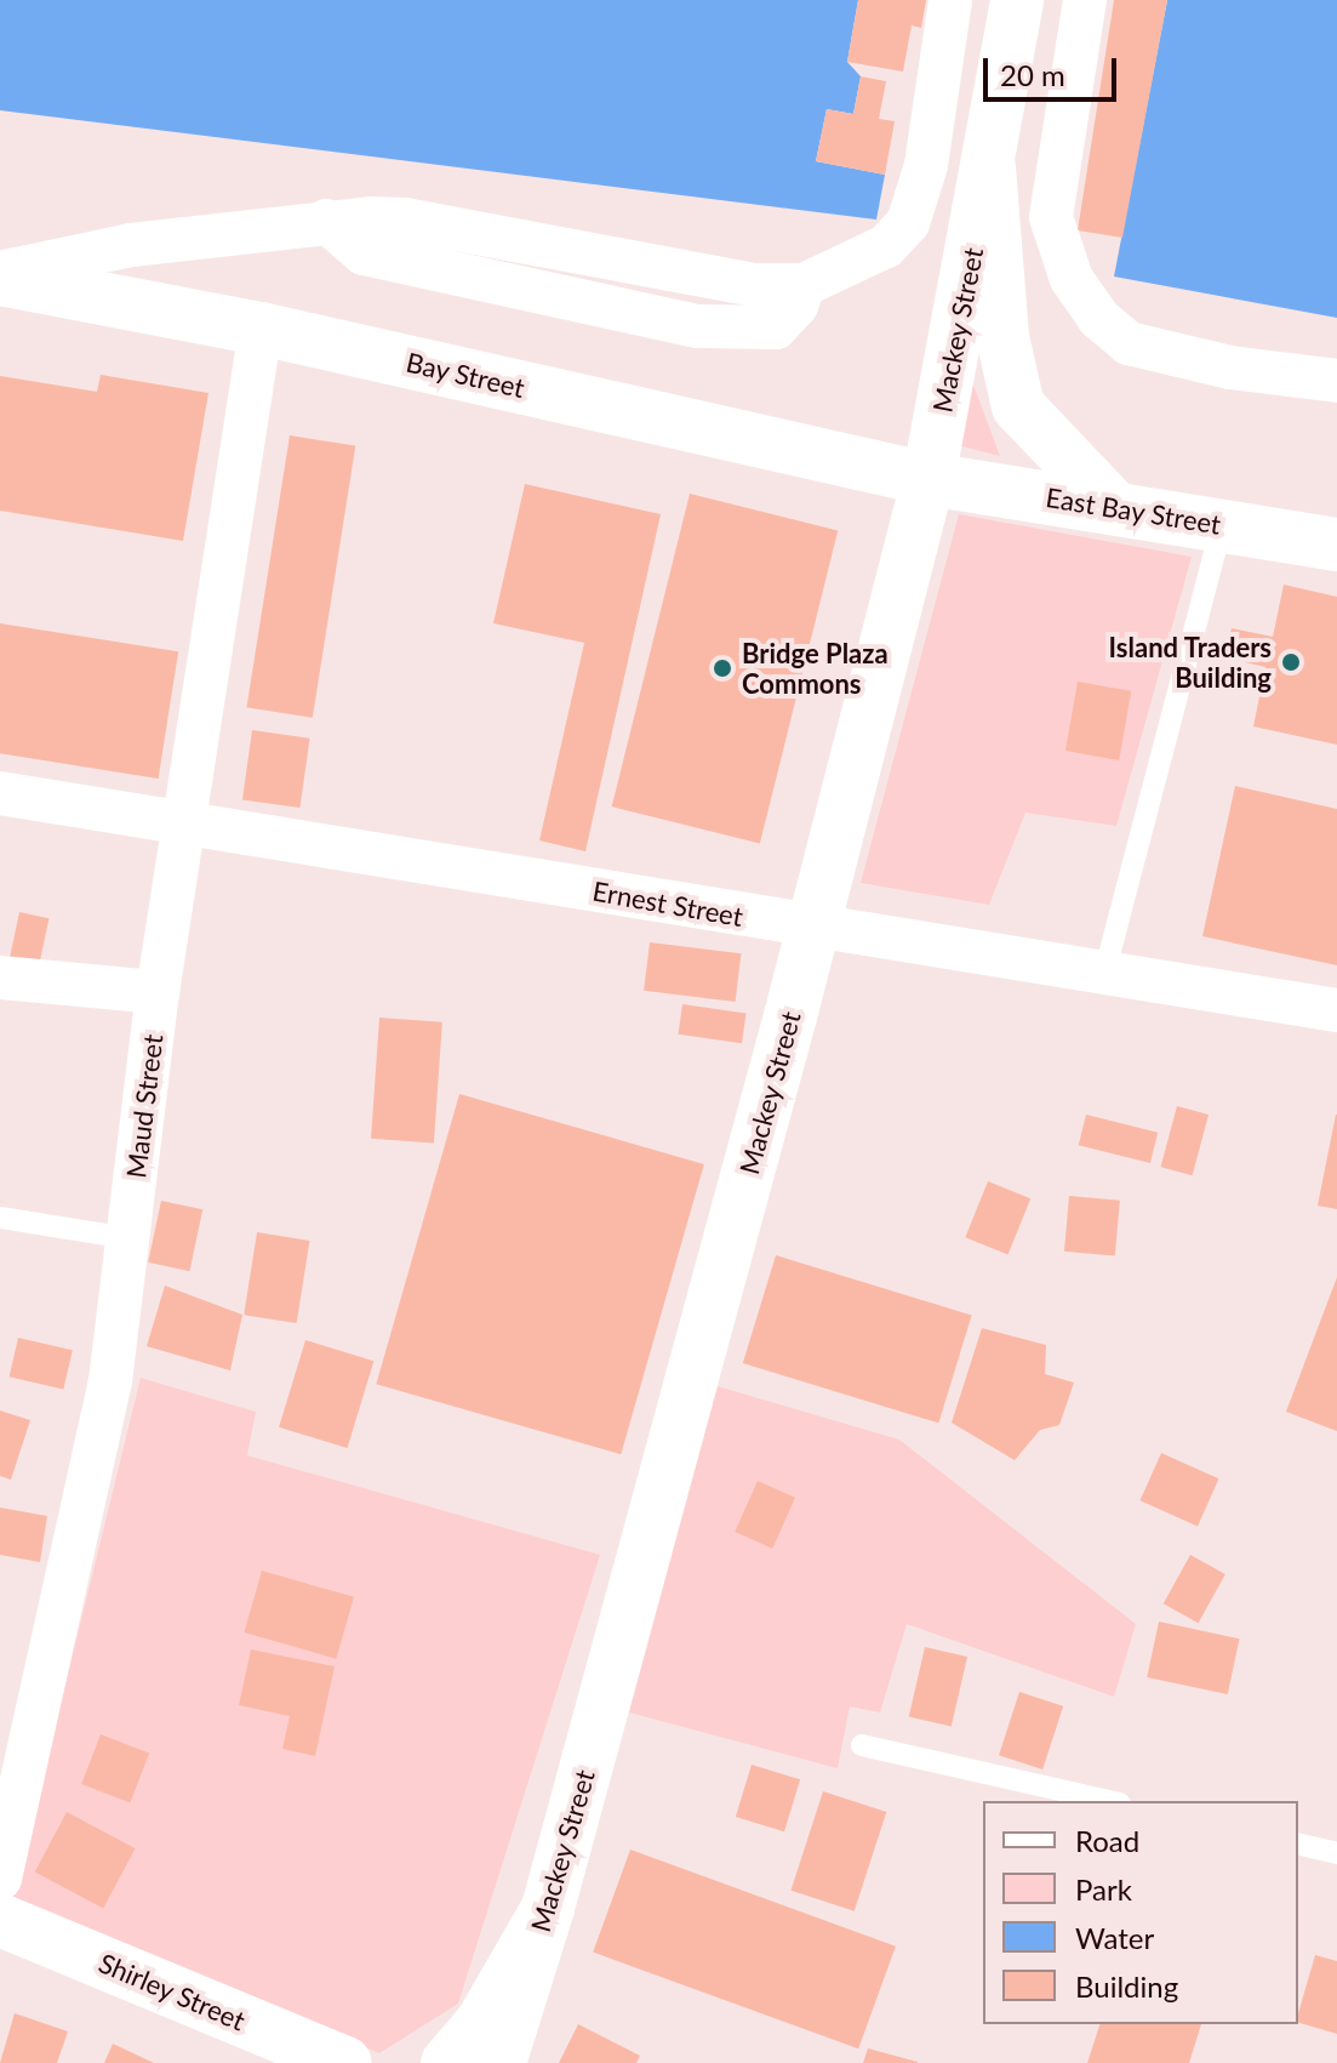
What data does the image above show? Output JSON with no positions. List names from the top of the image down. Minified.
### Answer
{"streets":{"main road":["Mackey Street","Bay Street","East Bay Street","Shirley Street"],"street":["Ernest Street","Maud Street"]},"crossings":[["Mackey Street","Bay Street"],["Mackey Street","East Bay Street"],["Mackey Street","Ernest Street"],["Bay Street","East Bay Street"],["Bay Street","Maud Street"],["Ernest Street","Maud Street"]],"places":["Island Traders Building","Bridge Plaza Commons"],"legend":["Road","Park","Water","Building"],"scale_bar":"20 m"}
